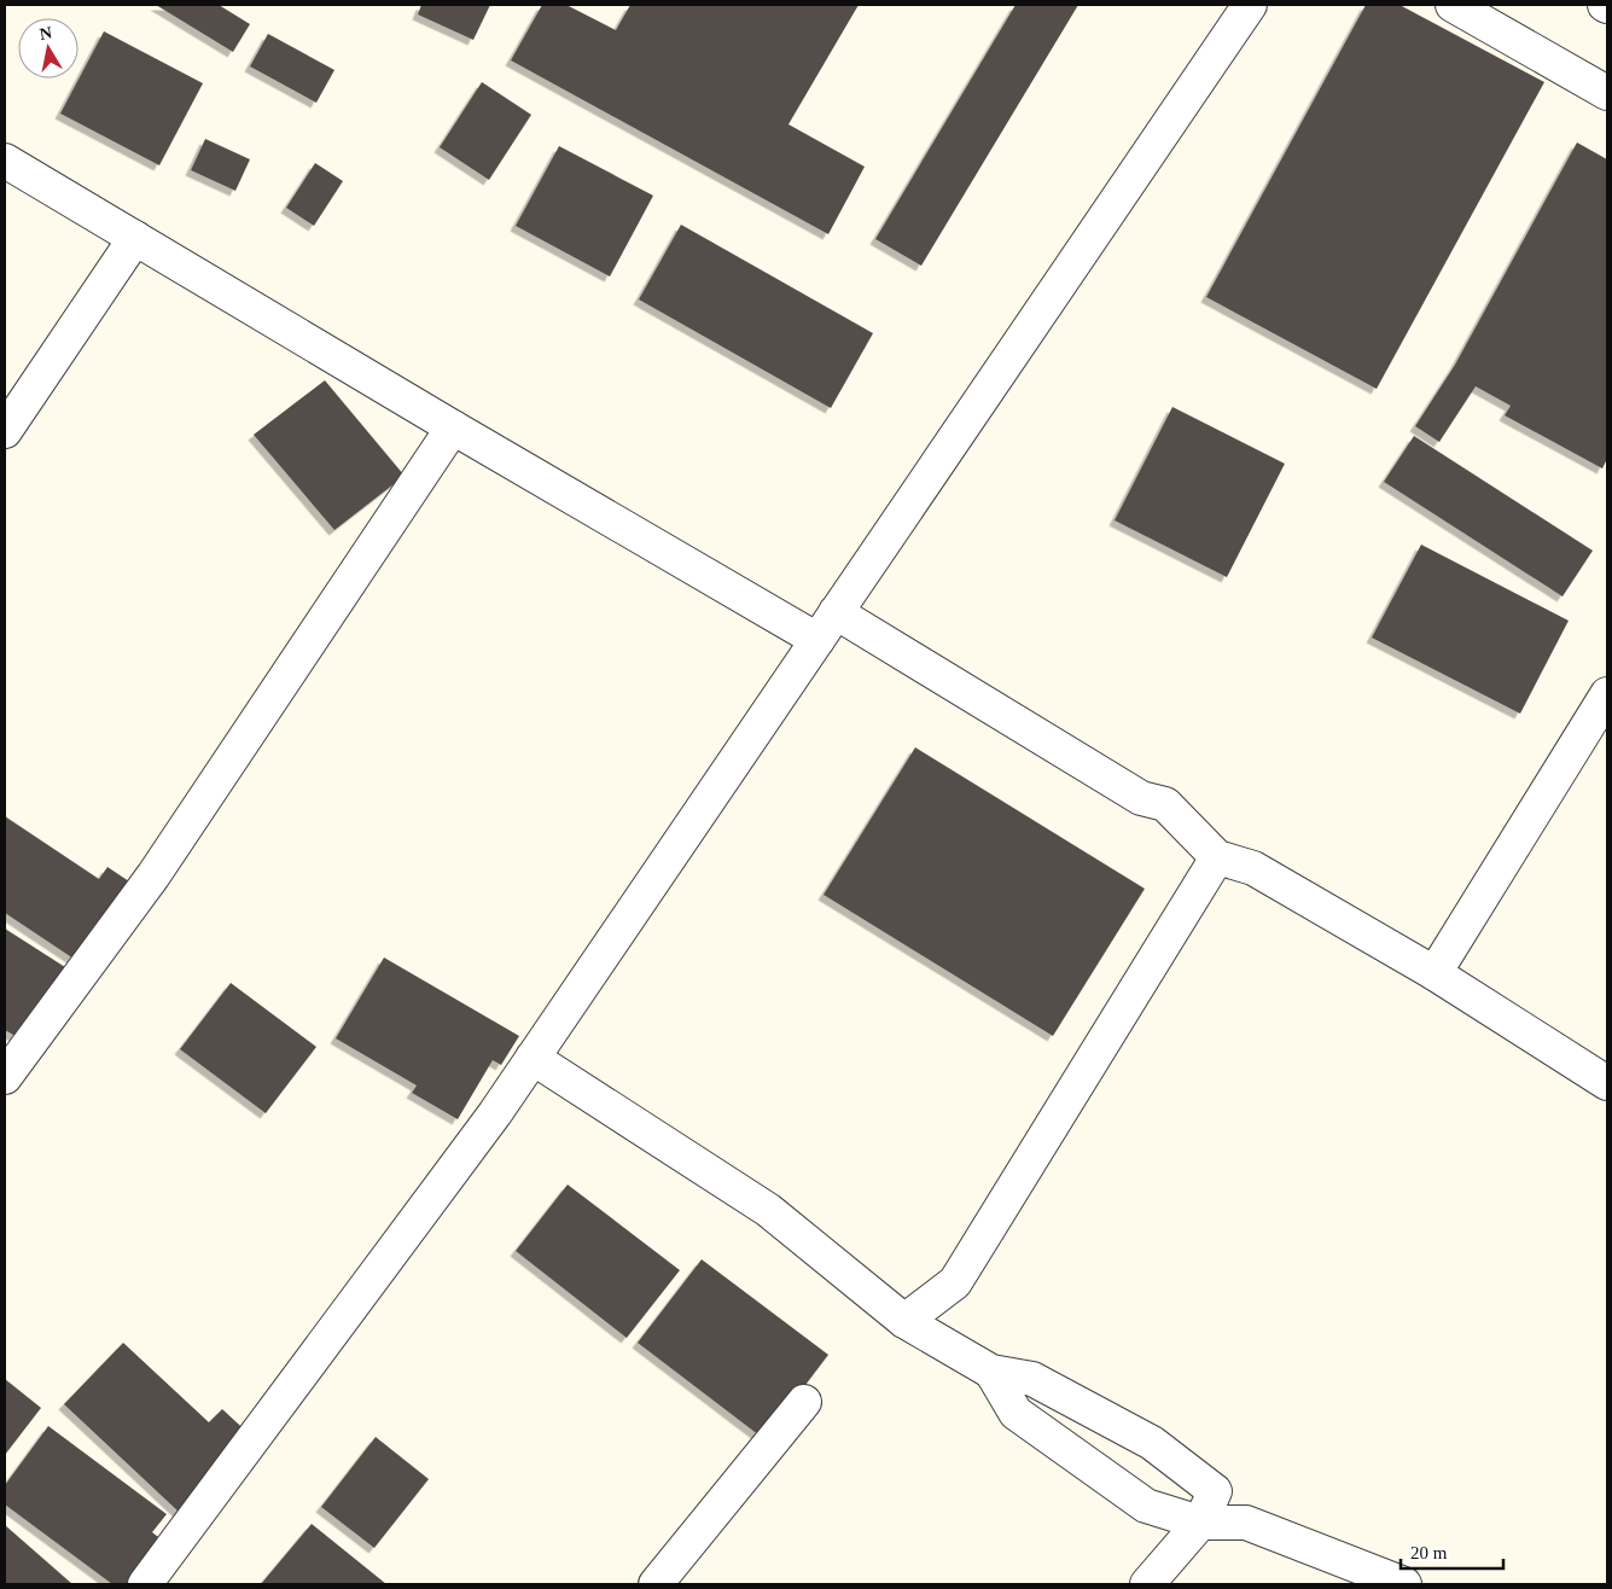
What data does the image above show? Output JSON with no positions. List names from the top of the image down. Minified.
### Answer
{"scale_bar":"20 m","north":"top"}
